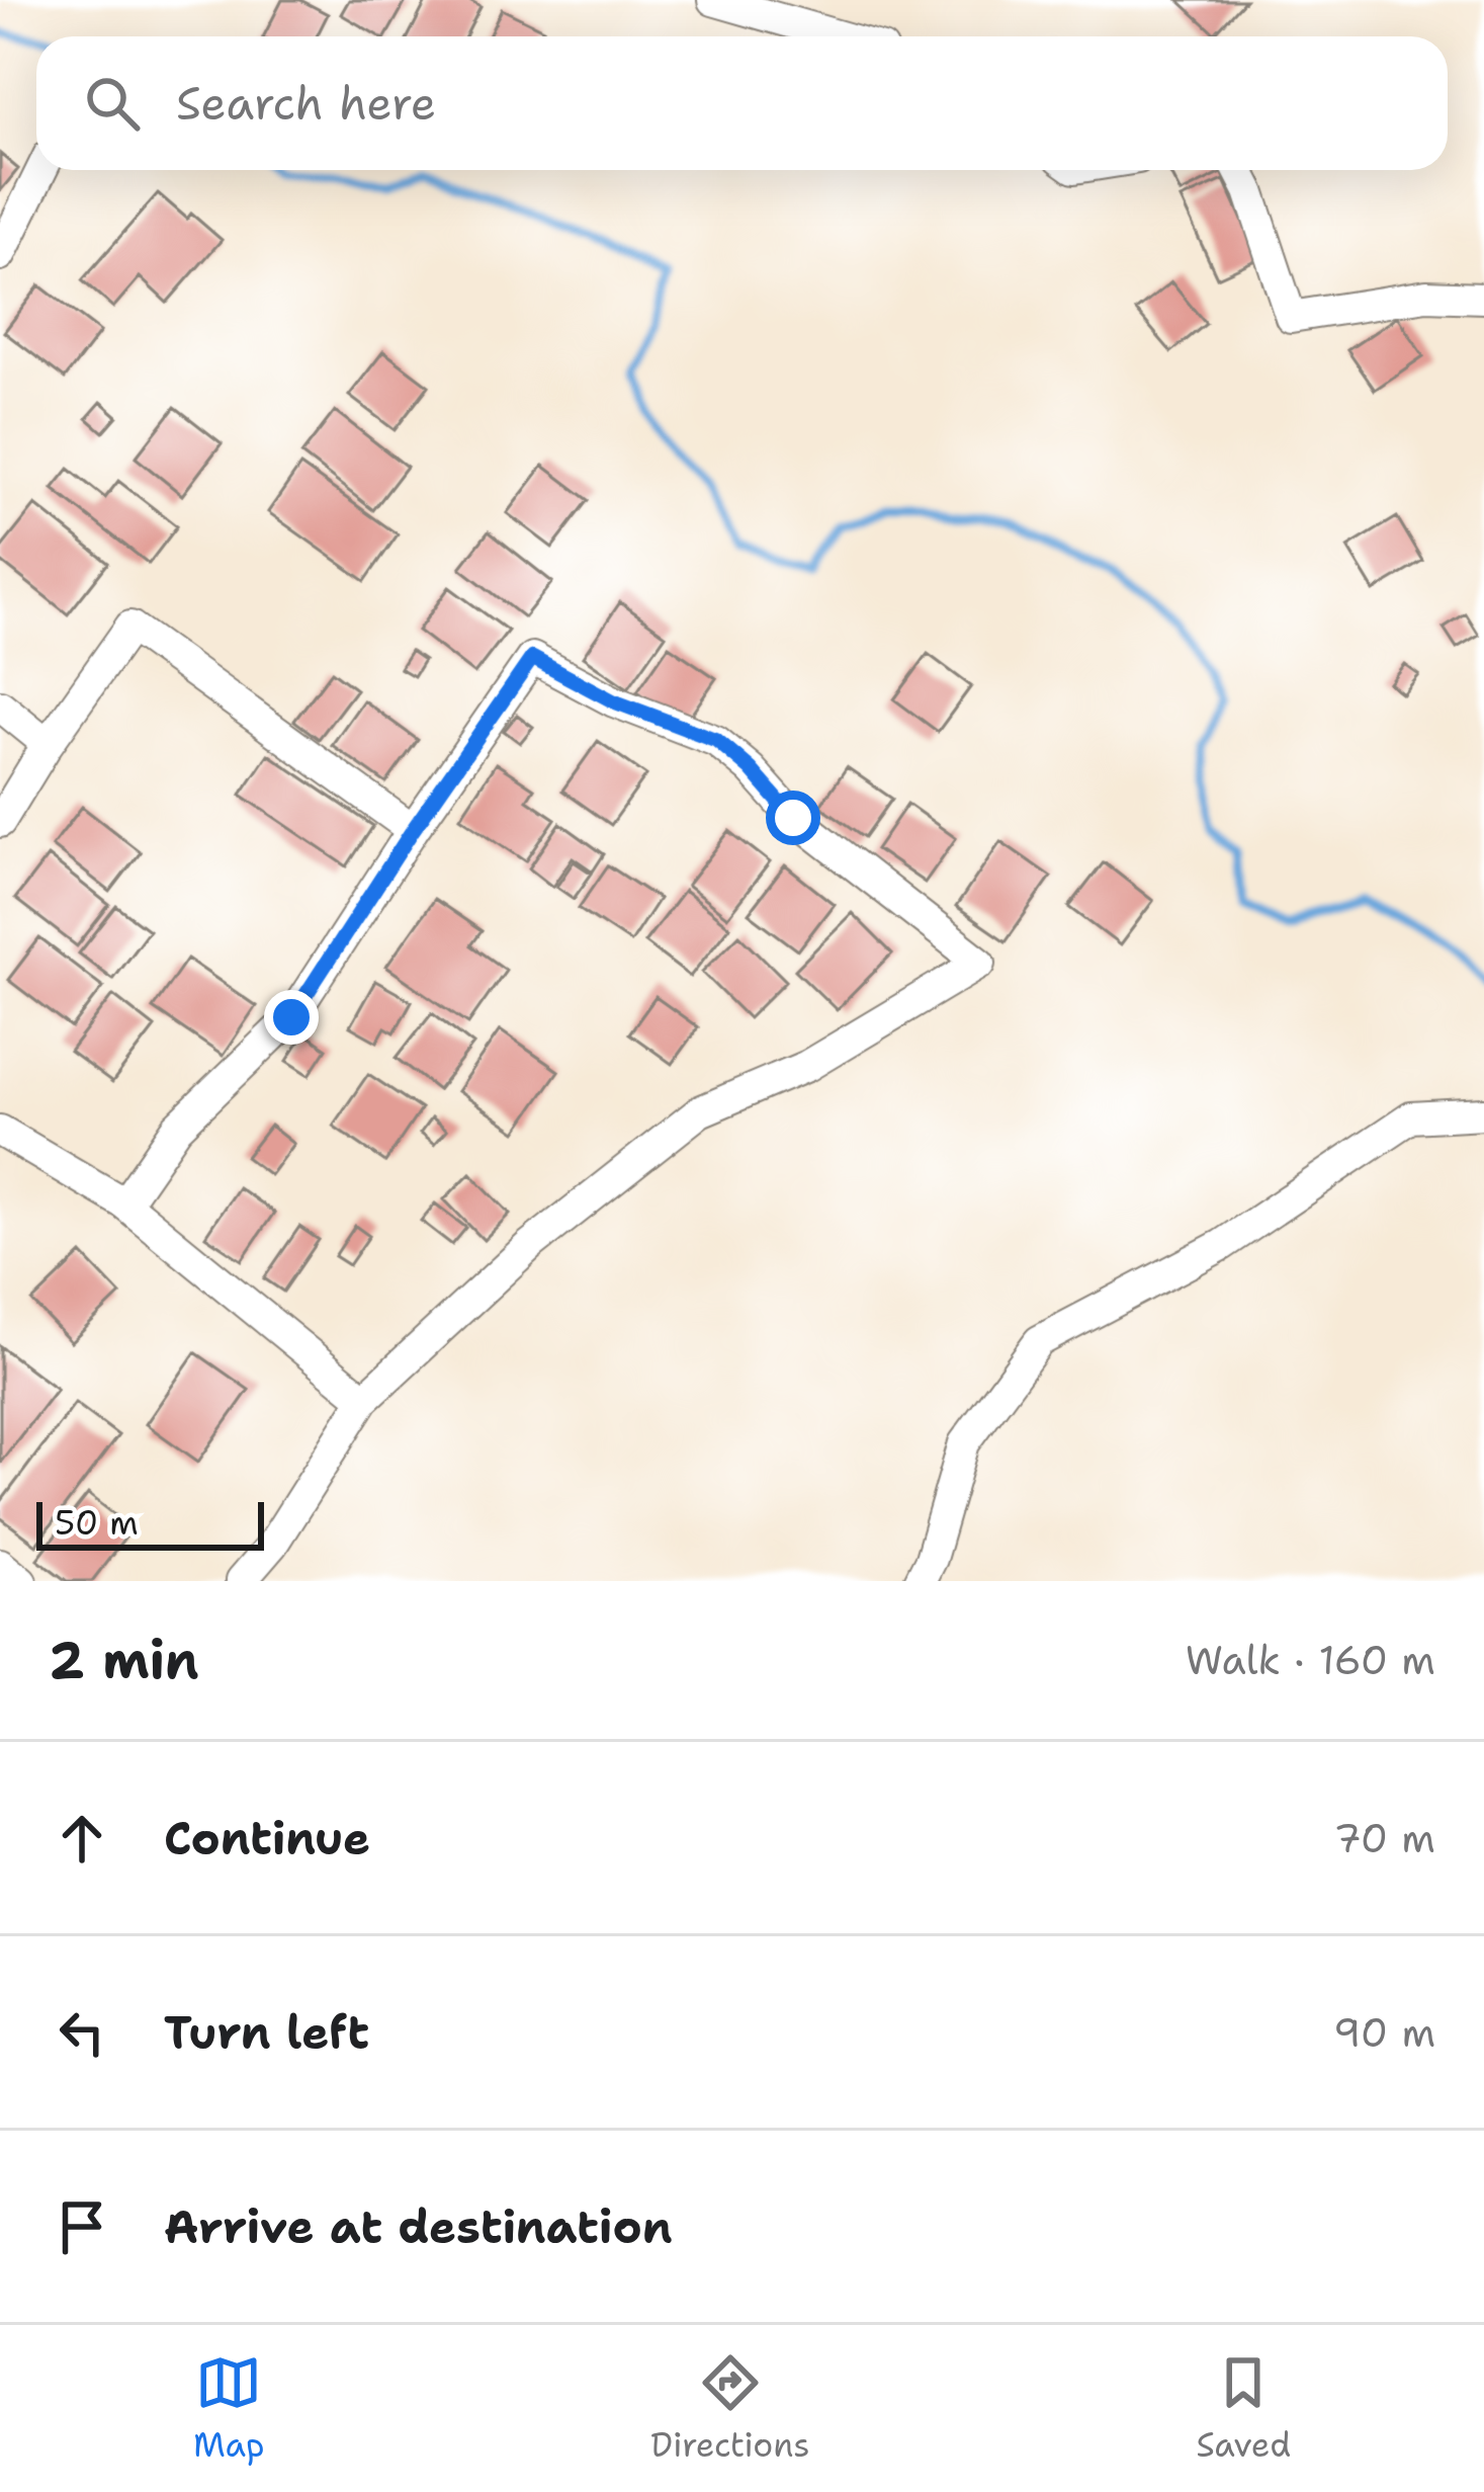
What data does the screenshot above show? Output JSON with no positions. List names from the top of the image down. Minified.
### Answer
{"scale_bar":"50 m","page":{"search":"Search here","scale":"50 m","heading":["2 min","Walk · 160 m"],"list":[["Continue","70 m"],["Turn left","90 m"],"Arrive at destination"],"nav":["Map","Directions","Saved"]}}
